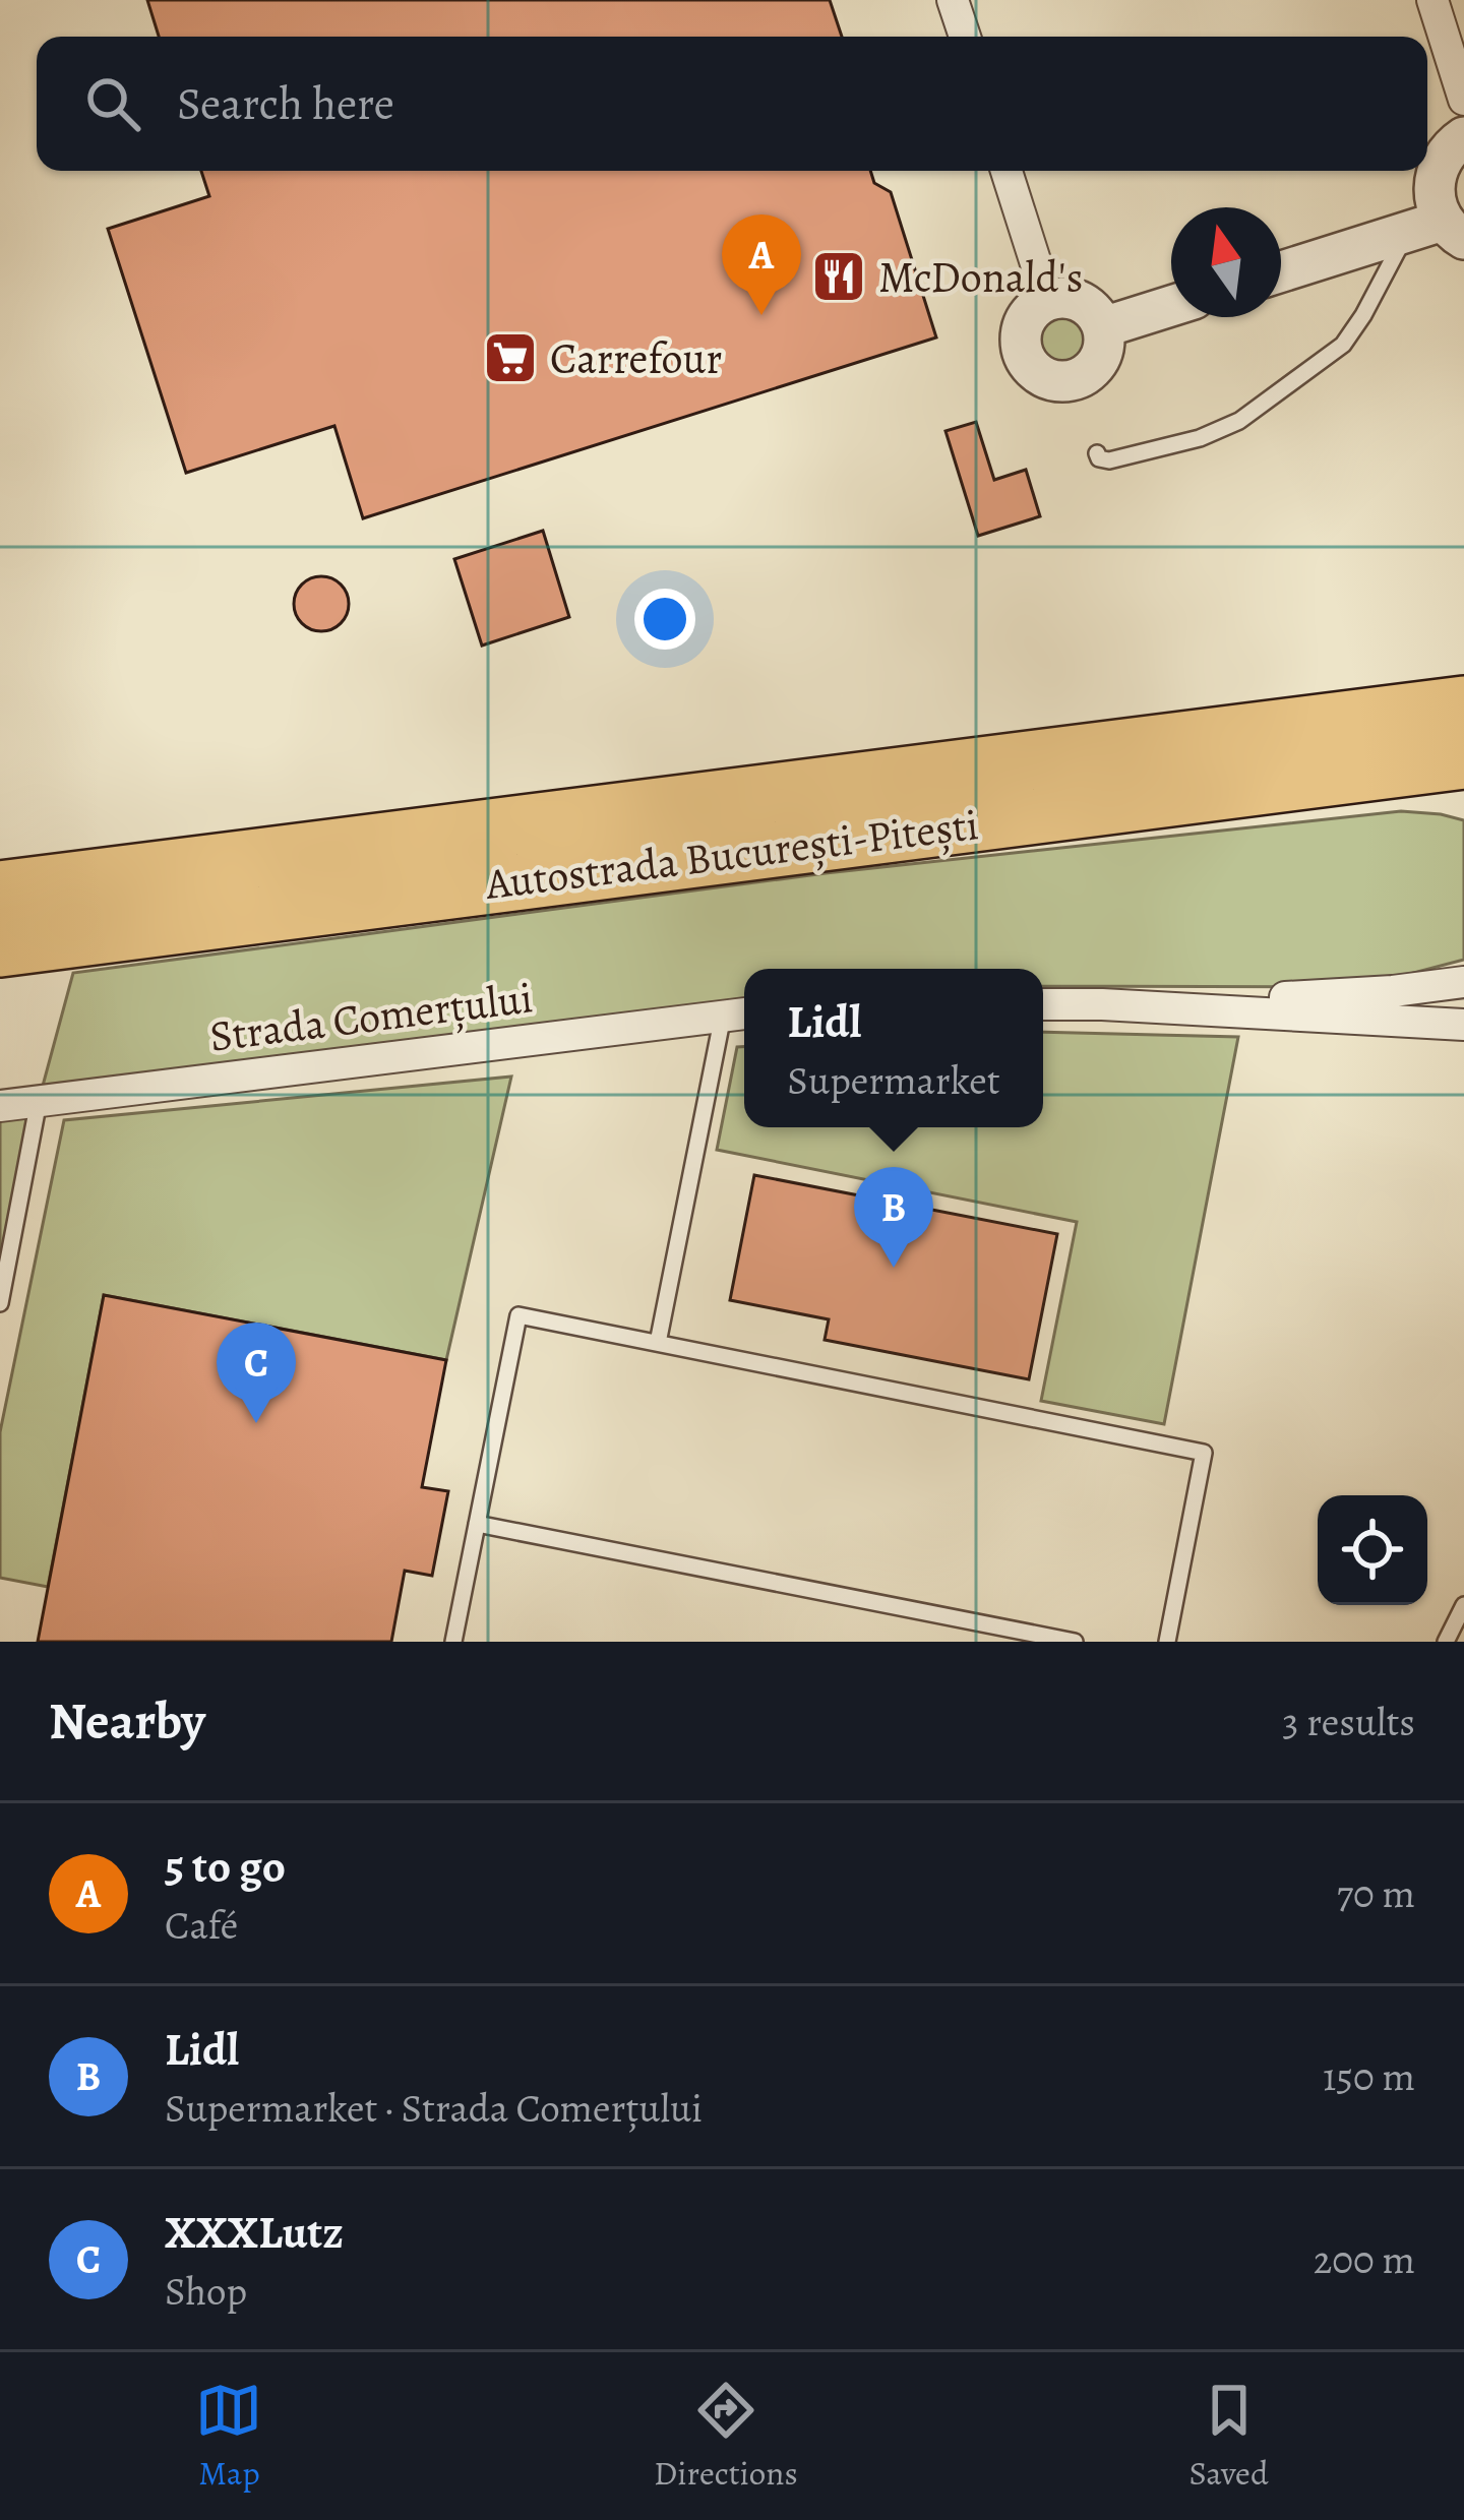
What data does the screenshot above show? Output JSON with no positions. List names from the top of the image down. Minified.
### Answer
{"streets":{"highway":["Autostrada București-Pitești"],"street":["Strada Comerțului"]},"places":{"restaurant":["McDonald's"],"supermarket":["Carrefour"]},"north":"top","page":{"search":"Search here","pins":["A","B","C"],"popup":["Lidl","Supermarket"],"heading":["Nearby","3 results"],"list":[{"mark":"A","name":"5 to go","note":"Café","value":"70 m"},{"mark":"B","name":"Lidl","note":"Supermarket · Strada Comerțului","value":"150 m"},{"mark":"C","name":"XXXLutz","note":"Shop","value":"200 m"}],"nav":["Map","Directions","Saved"]}}
